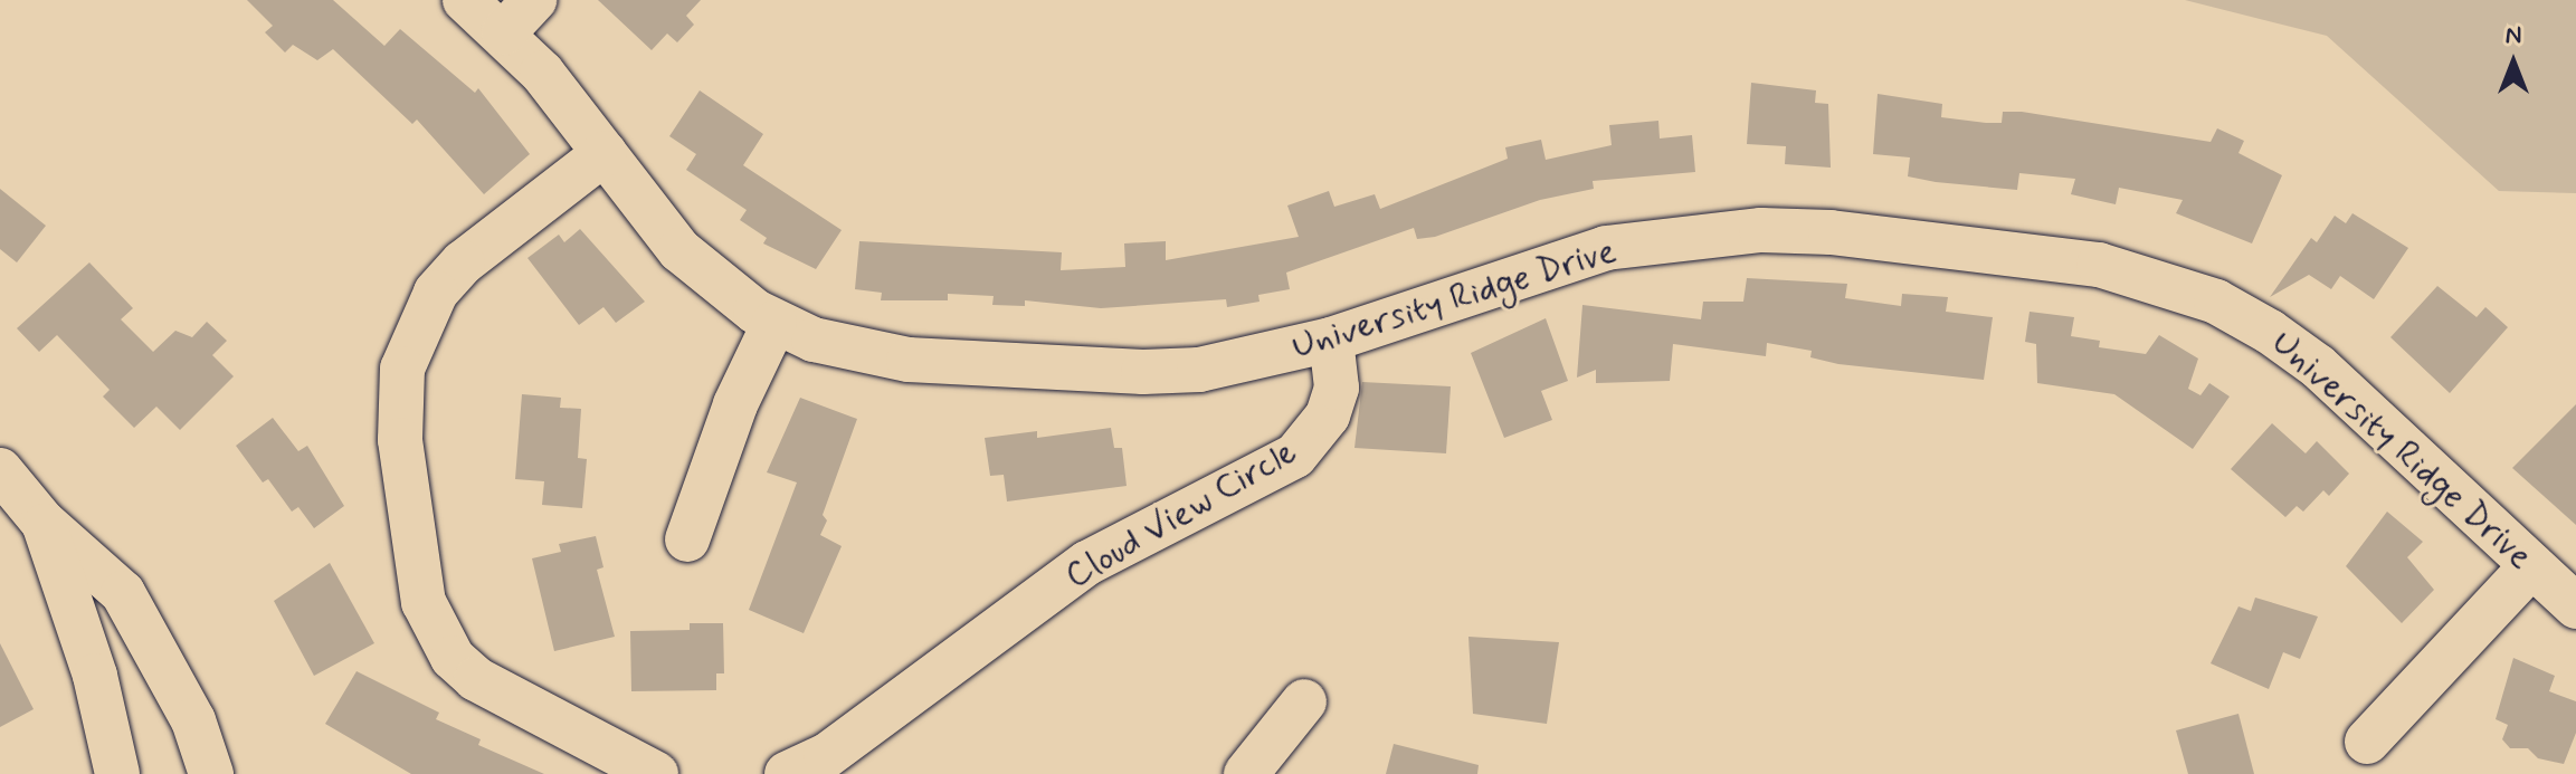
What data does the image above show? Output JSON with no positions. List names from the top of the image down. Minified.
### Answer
{"streets":{"street":["University Ridge Drive","Cloud View Circle"]},"crossings":[["University Ridge Drive","Cloud View Circle"]],"north":"top"}
